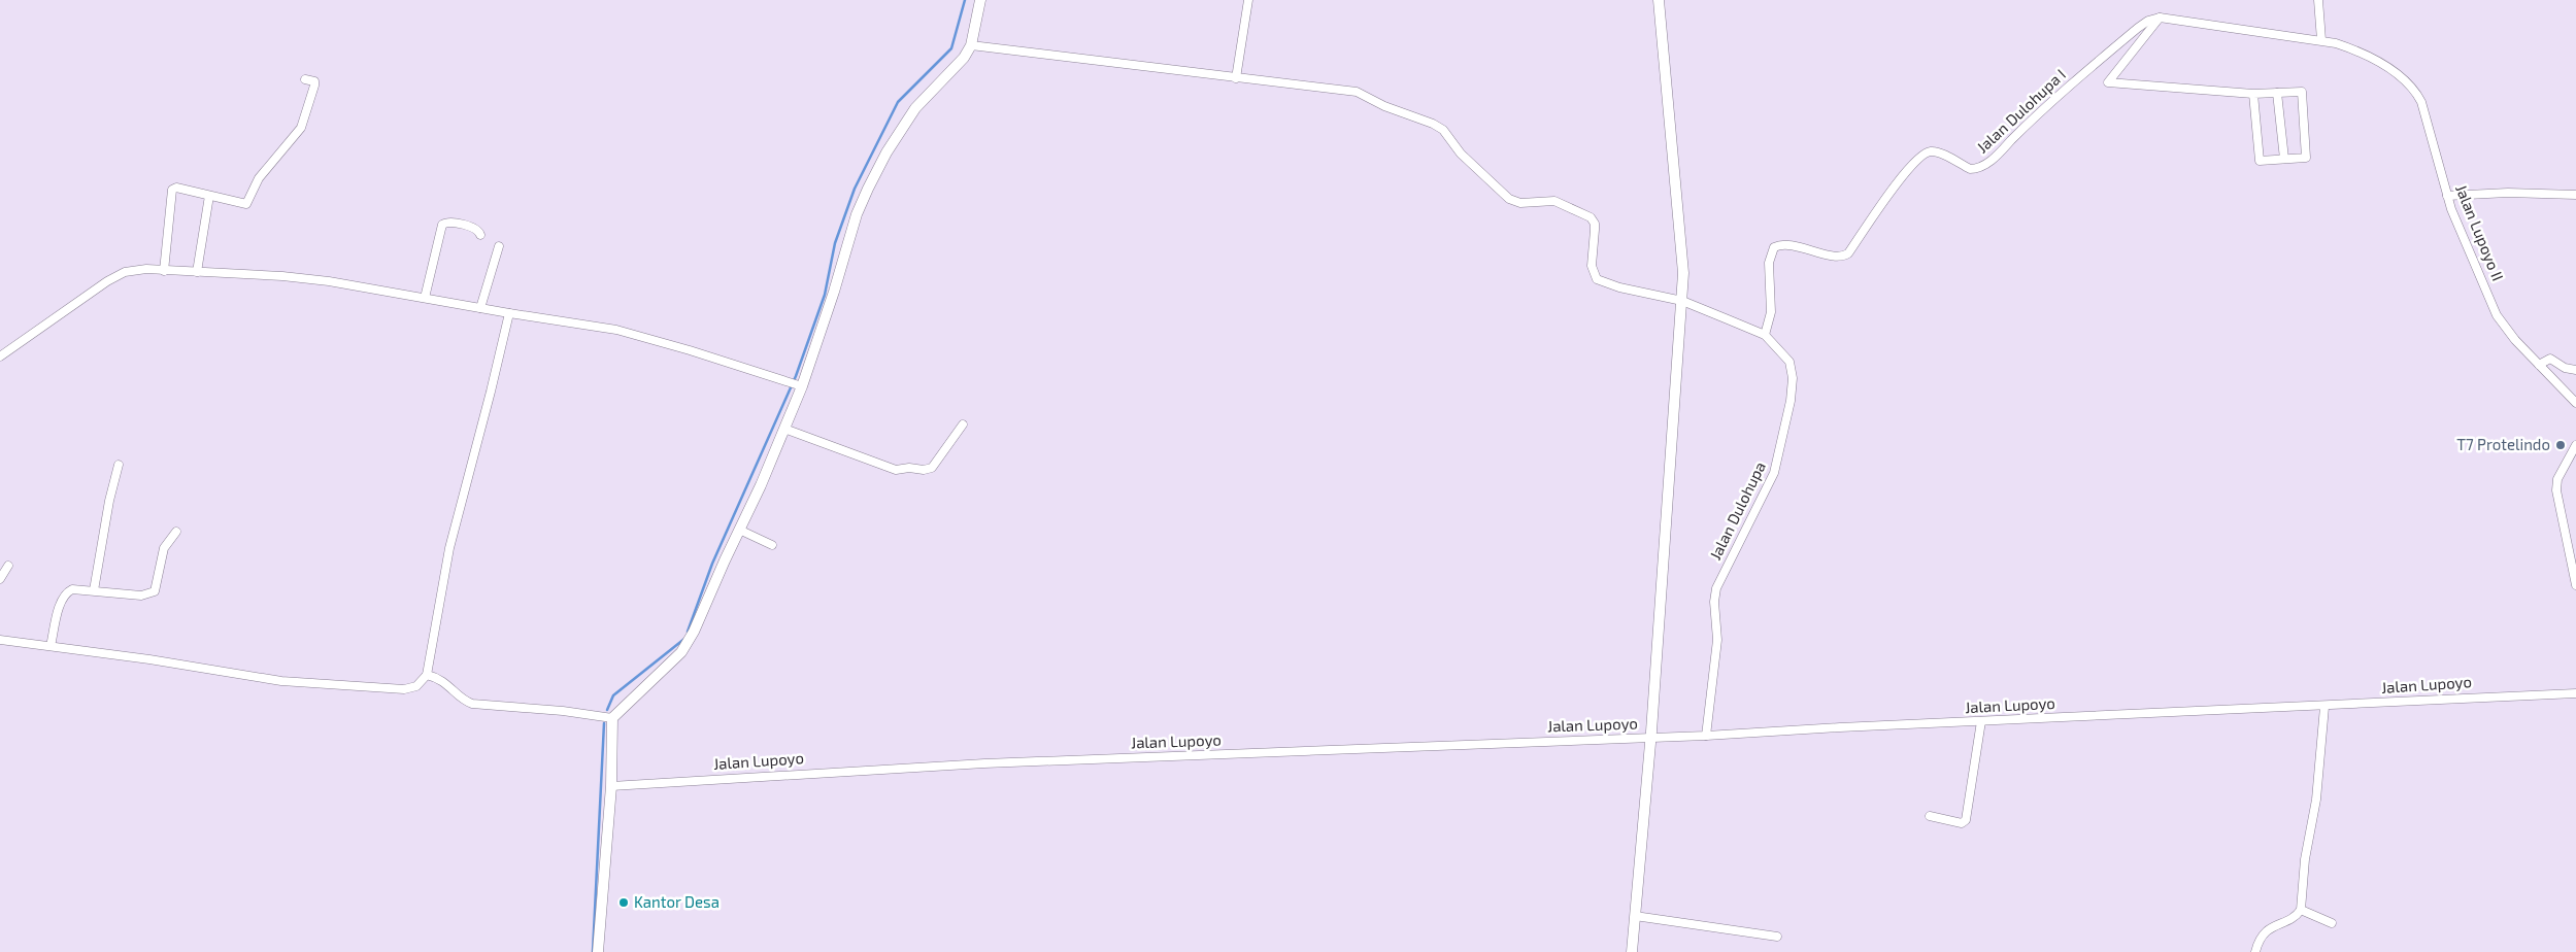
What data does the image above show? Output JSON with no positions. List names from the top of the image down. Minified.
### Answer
{"streets":{"street":["Jalan Dulohupa I","Jalan Lupoyo II","Jalan Dulohupa","Jalan Lupoyo"]},"crossings":[["Jalan Dulohupa I","Jalan Dulohupa"],["Jalan Dulohupa","Jalan Lupoyo"]],"places":["T7 Protelindo","Kantor Desa"]}
